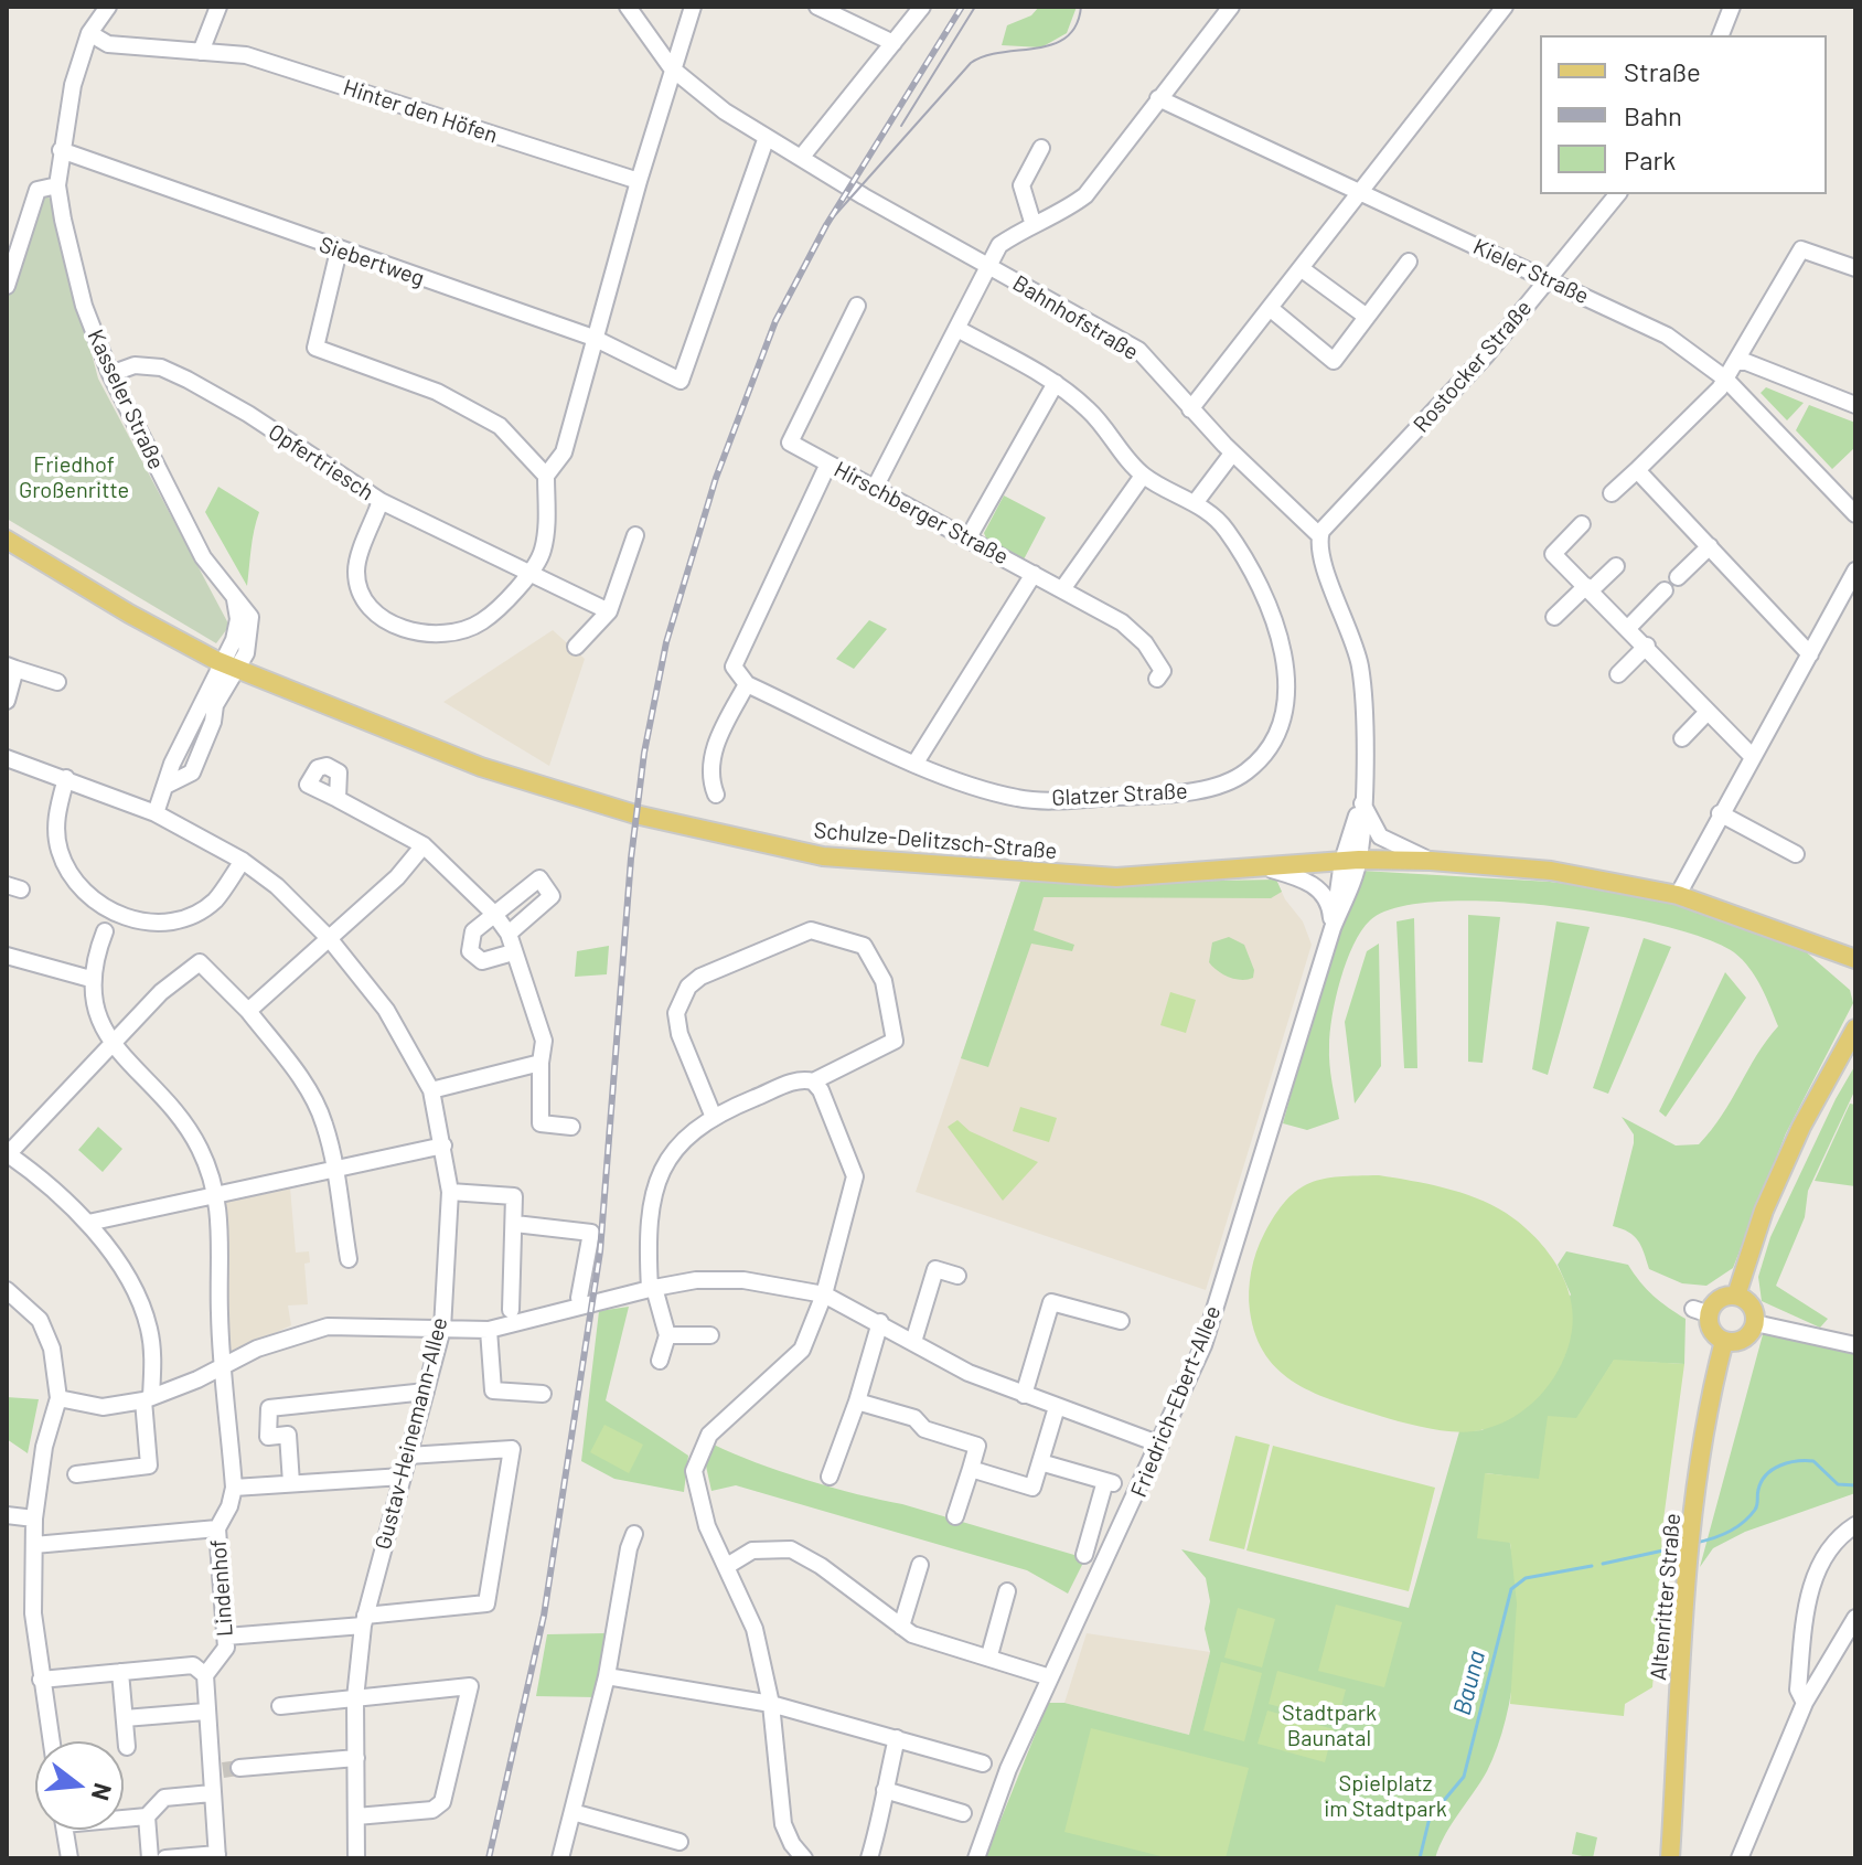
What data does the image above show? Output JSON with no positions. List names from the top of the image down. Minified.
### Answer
{"streets":{"main road":["Schulze-Delitzsch-Straße","Altenritter Straße"],"street":["Hinter den Höfen","Siebertweg","Kieler Straße","Bahnhofstraße","Rostocker Straße","Kasseler Straße","Opfertriesch","Hirschberger Straße","Glatzer Straße","Friedrich-Ebert-Allee","Gustav-Heinemann-Allee","Lindenhof"]},"crossings":[["Hinter den Höfen","Kasseler Straße"],["Siebertweg","Bahnhofstraße"],["Siebertweg","Kasseler Straße"],["Kieler Straße","Rostocker Straße"],["Bahnhofstraße","Rostocker Straße"],["Kasseler Straße","Opfertriesch"],["Kasseler Straße","Schulze-Delitzsch-Straße"],["Kasseler Straße","Gustav-Heinemann-Allee"],["Schulze-Delitzsch-Straße","Friedrich-Ebert-Allee"]],"water":["Bauna"],"parks":["Friedhof Großenritte","Stadtpark Baunatal","Spielplatz im Stadtpark"],"legend":["Straße","Bahn","Park"],"north":"right"}
